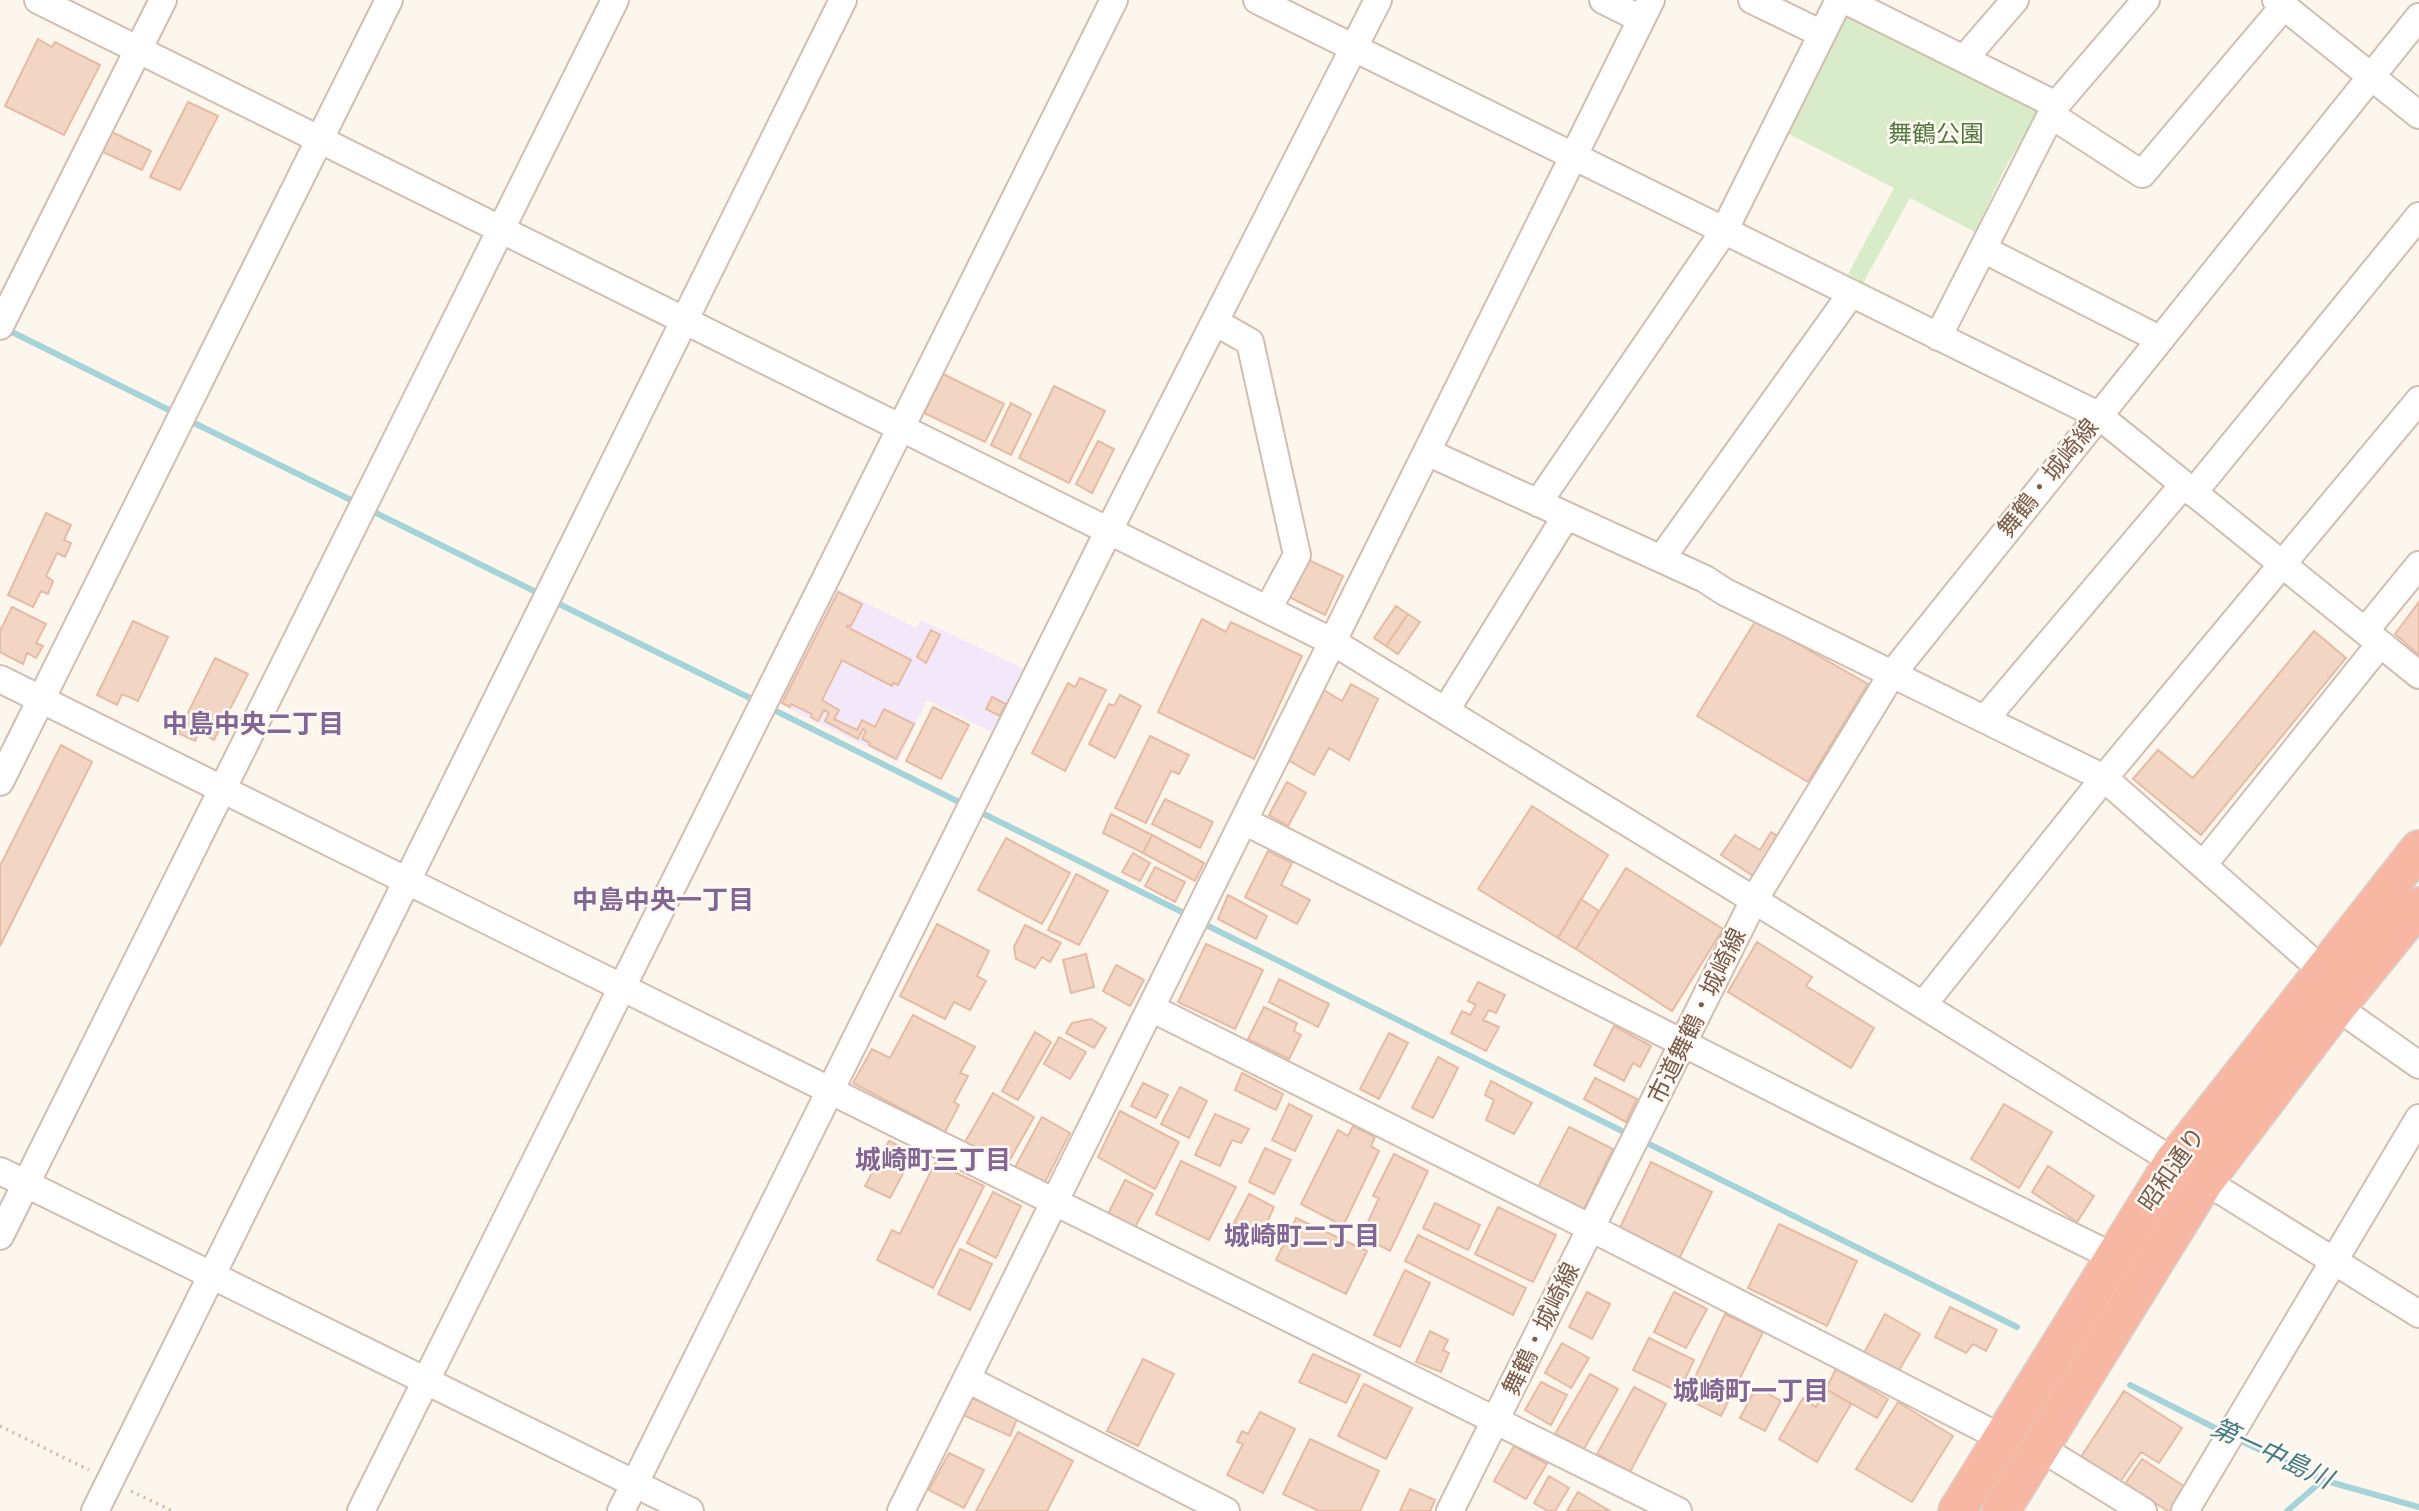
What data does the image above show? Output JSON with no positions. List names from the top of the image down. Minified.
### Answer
{"streets":{"highway":["昭和通り"],"street":["舞鶴・城崎線","市道舞鶴・城崎線"]},"crossings":[["舞鶴・城崎線","市道舞鶴・城崎線"]],"districts":["中島中央二丁目","中島中央一丁目","城崎町三丁目","城崎町二丁目","城崎町一丁目"],"water":["第一中島川"],"parks":["舞鶴公園"]}
